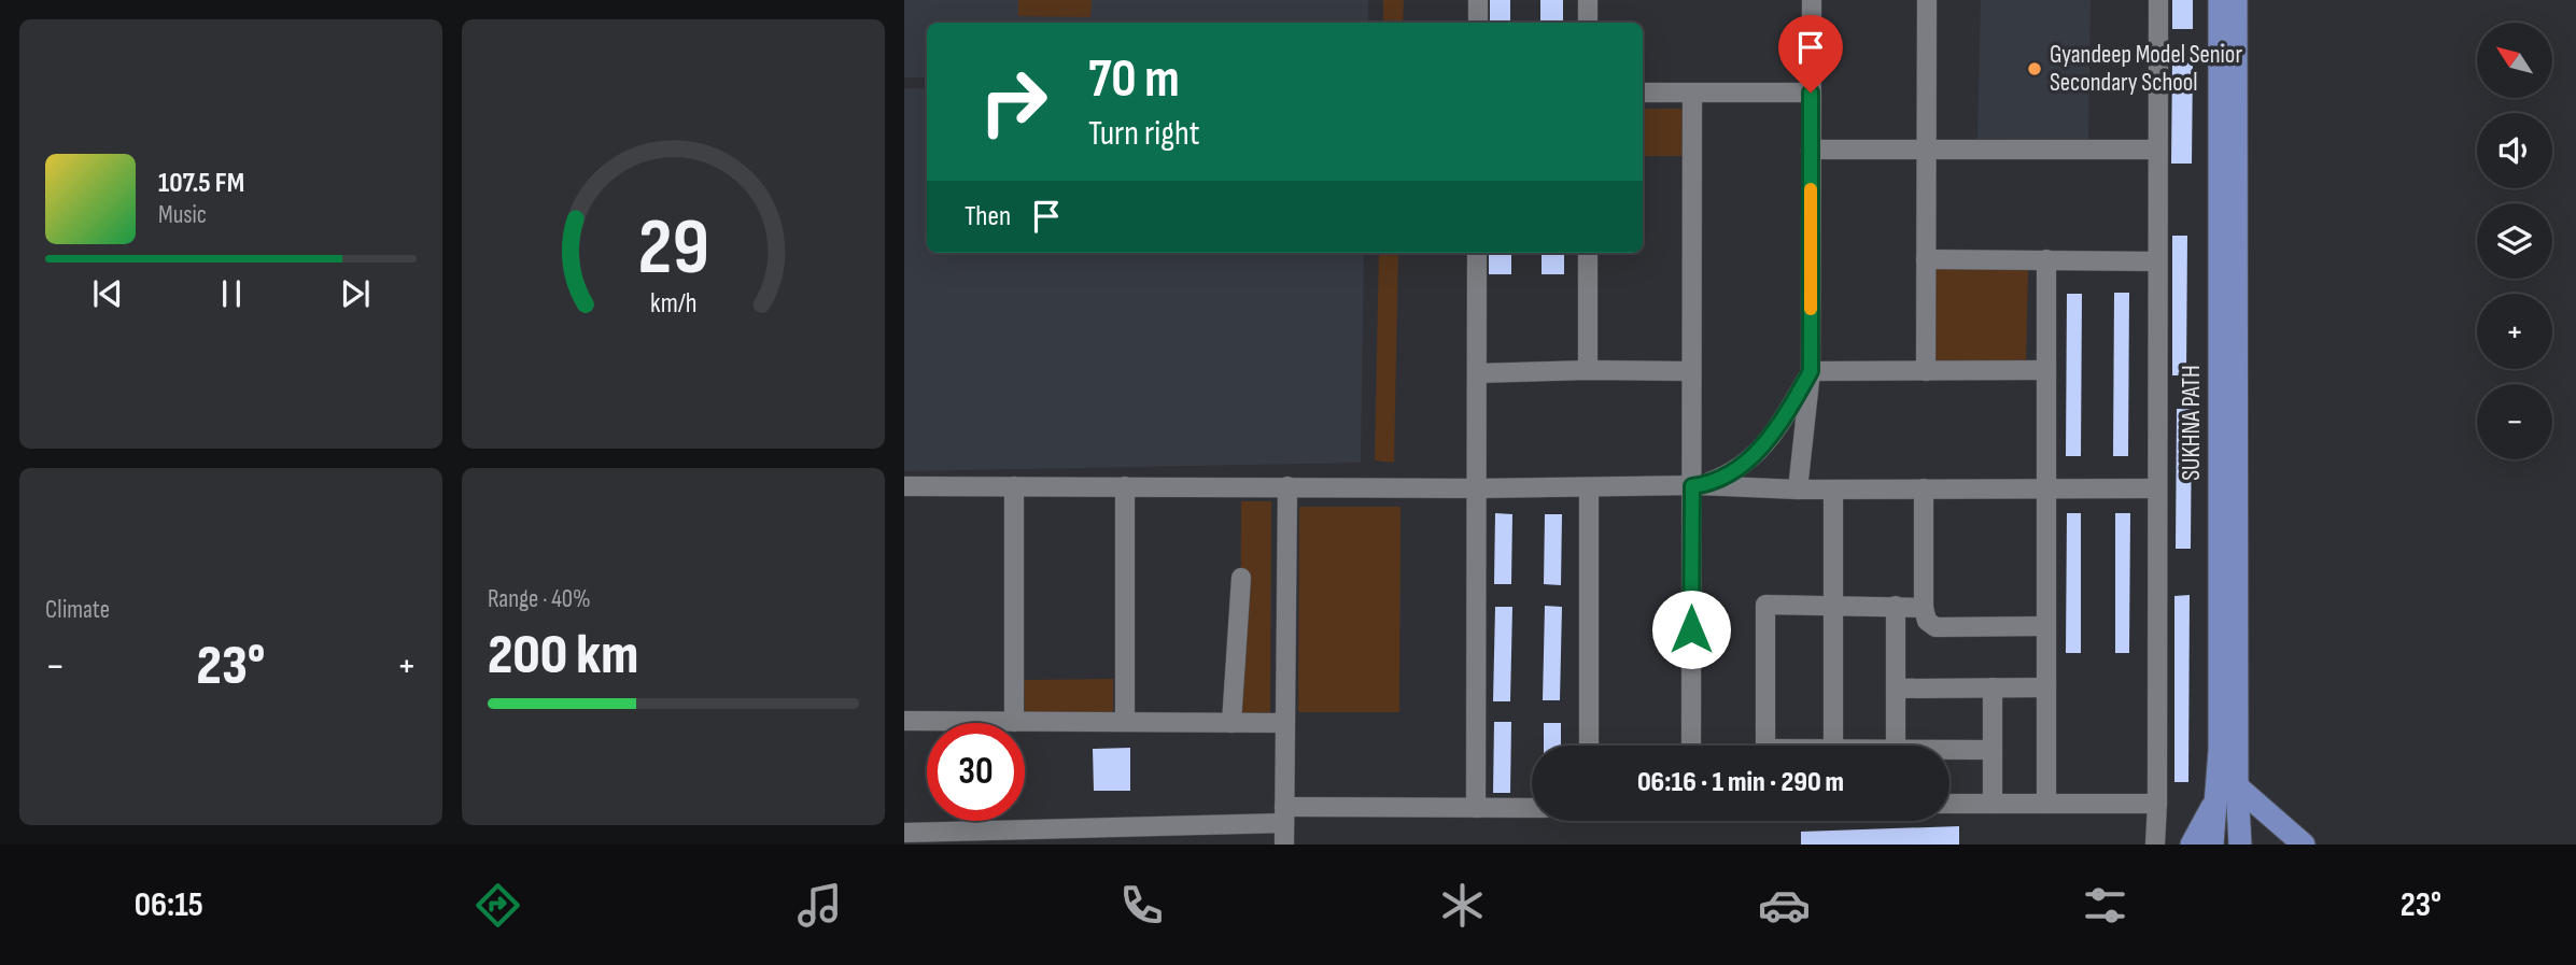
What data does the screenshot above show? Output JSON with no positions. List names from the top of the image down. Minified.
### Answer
{"streets":{"main road":["SUKHNA PATH"]},"places":["Gyandeep Model Senior Secondary School"],"north":"top left","page":{"map_buttons":["+","−"],"turn":["70 m","Turn right"],"song":["107.5 FM","Music"],"then":"Then","tile":["Climate",["Range · 40%","200 km"]],"heat":["−","23°","+"],"limit":"30","trip":"06:16 · 1 min · 290 m","tabs":["06:15","23°"],"gauge":["29","km/h"]}}
